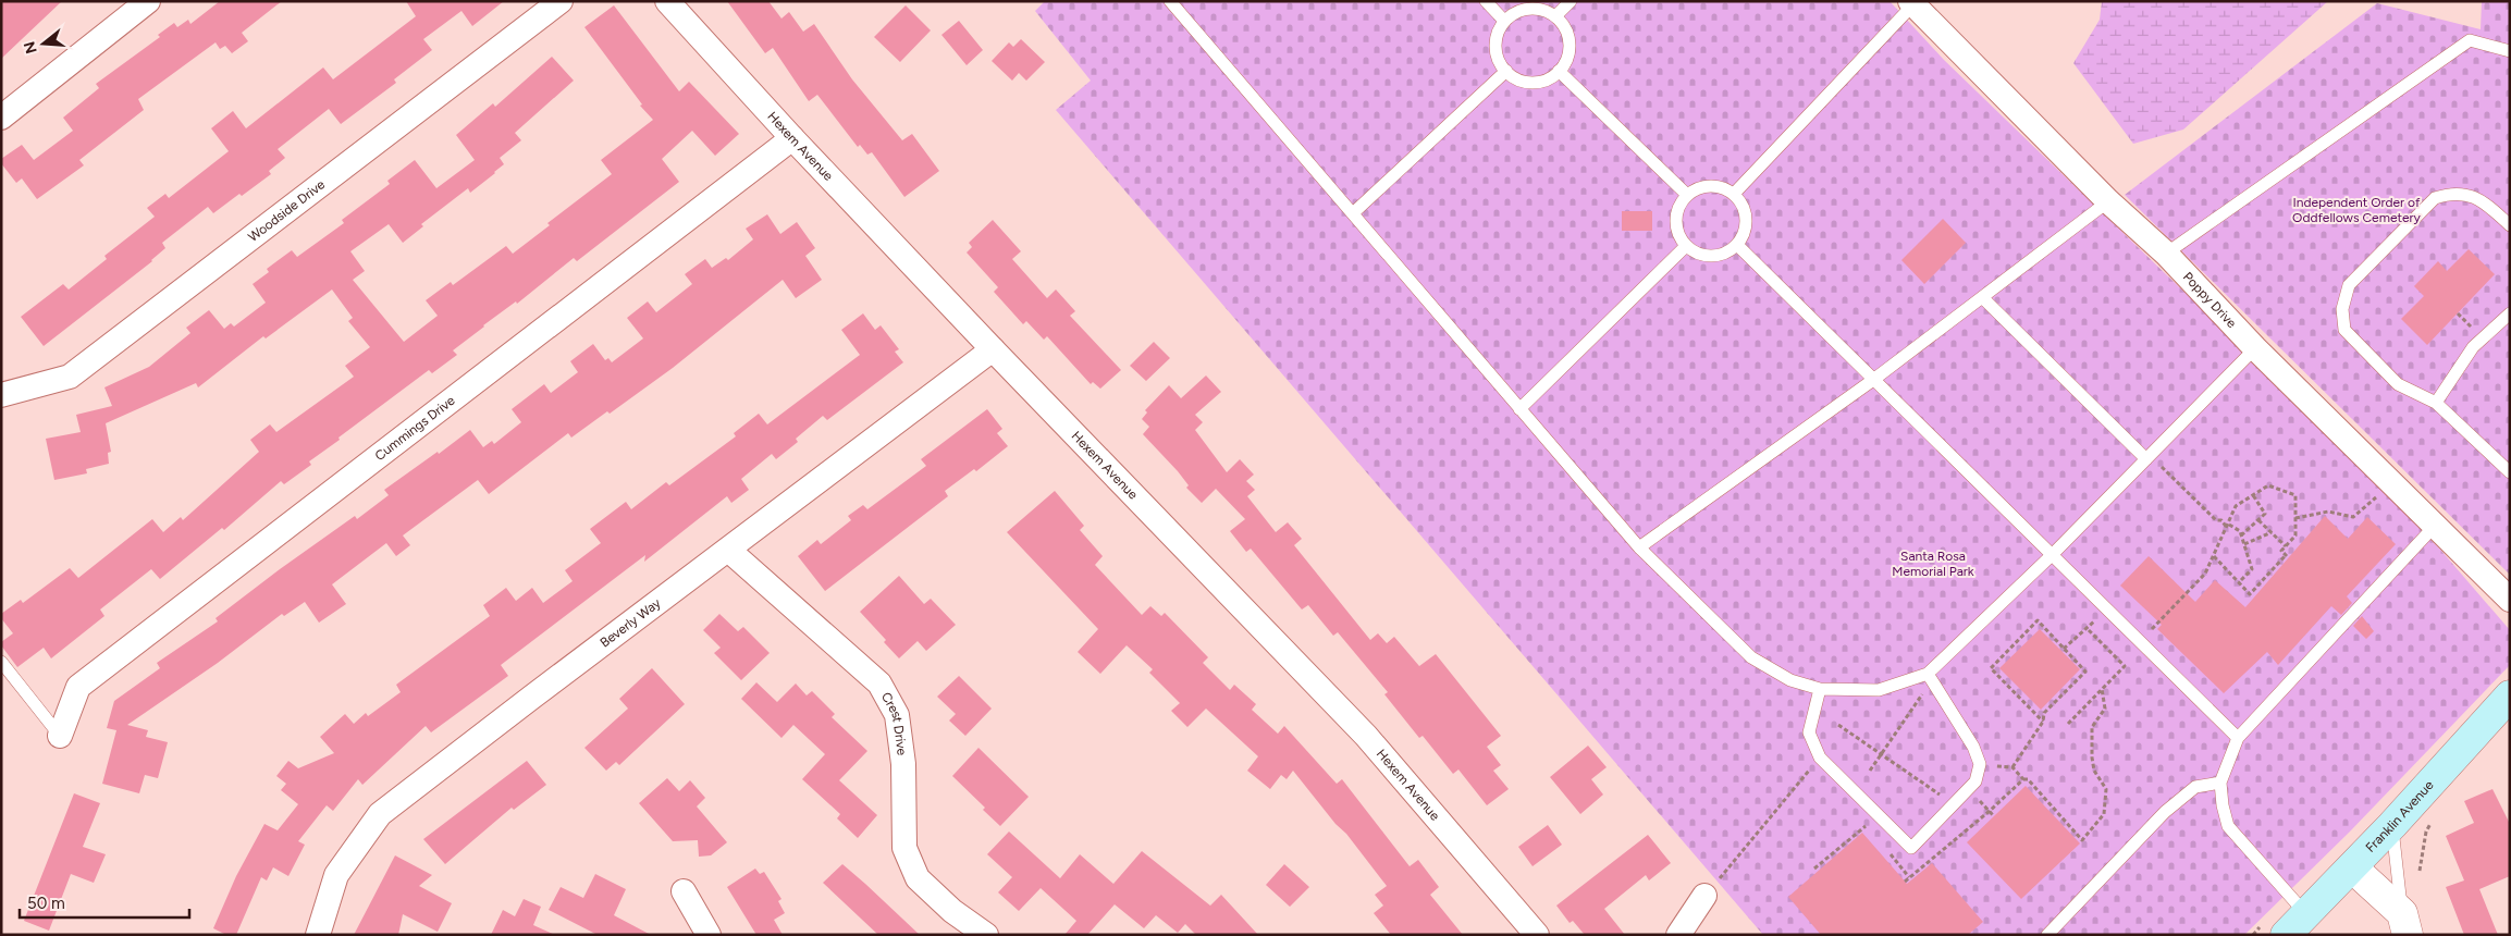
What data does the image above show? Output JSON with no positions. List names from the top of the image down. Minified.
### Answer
{"streets":{"main road":["Franklin Avenue"],"street":["Hexem Avenue","Woodside Drive","Poppy Drive","Cummings Drive","Beverly Way","Crest Drive"]},"crossings":[["Hexem Avenue","Cummings Drive"],["Hexem Avenue","Beverly Way"],["Beverly Way","Crest Drive"]],"parks":["Independent Order of Oddfellows Cemetery","Santa Rosa Memorial Park"],"scale_bar":"50 m","north":"left"}
